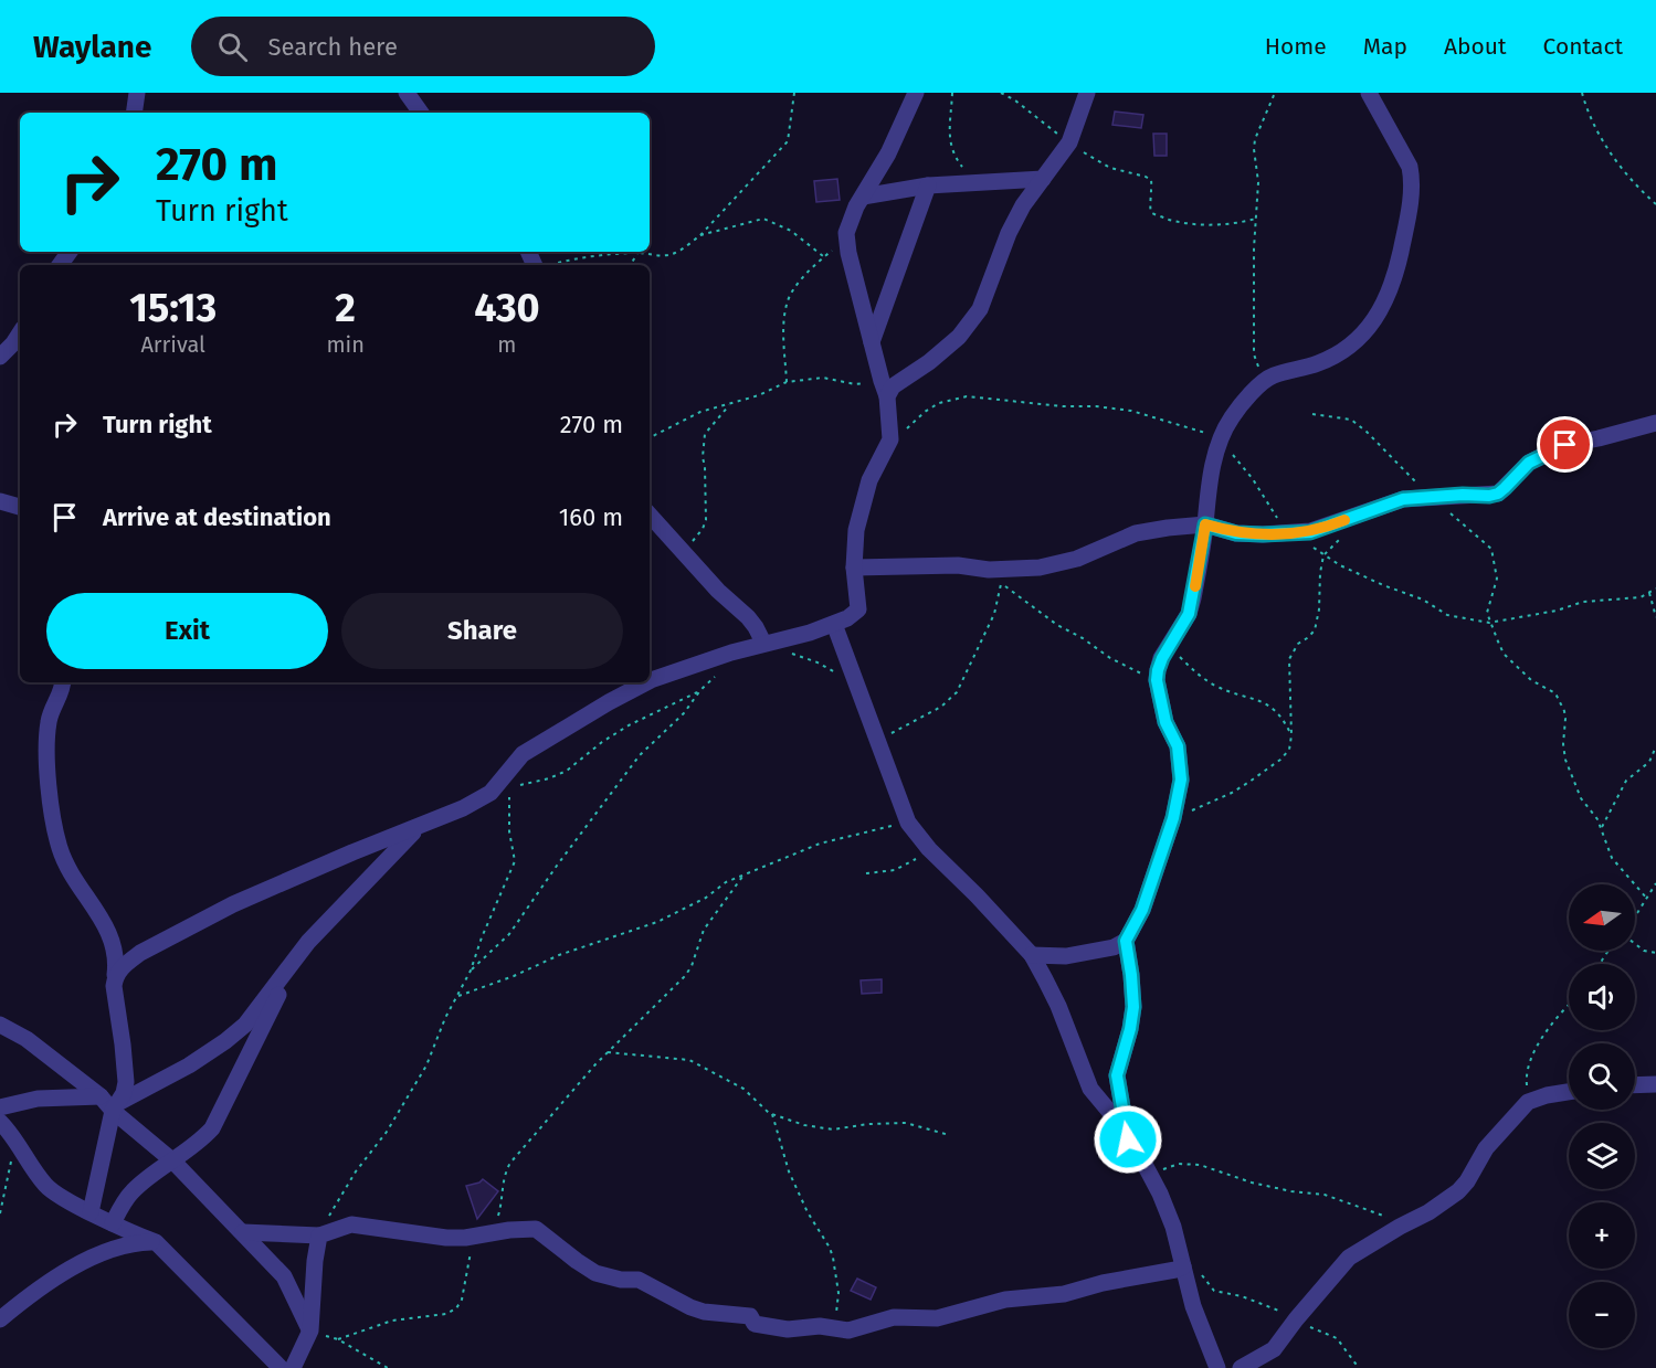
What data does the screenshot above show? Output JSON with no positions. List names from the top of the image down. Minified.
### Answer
{"north":"left","page":{"header":"Waylane","search":"Search here","nav":["Home","Map","About","Contact"],"turn":["270 m","Turn right"],"eta":["15:13","Arrival","2","min","430","m"],"list":[{"name":"Turn right","value":"270 m"},{"name":"Arrive at destination","value":"160 m"}],"buttons":["Exit","Share"],"map_buttons":["+","−"]}}
